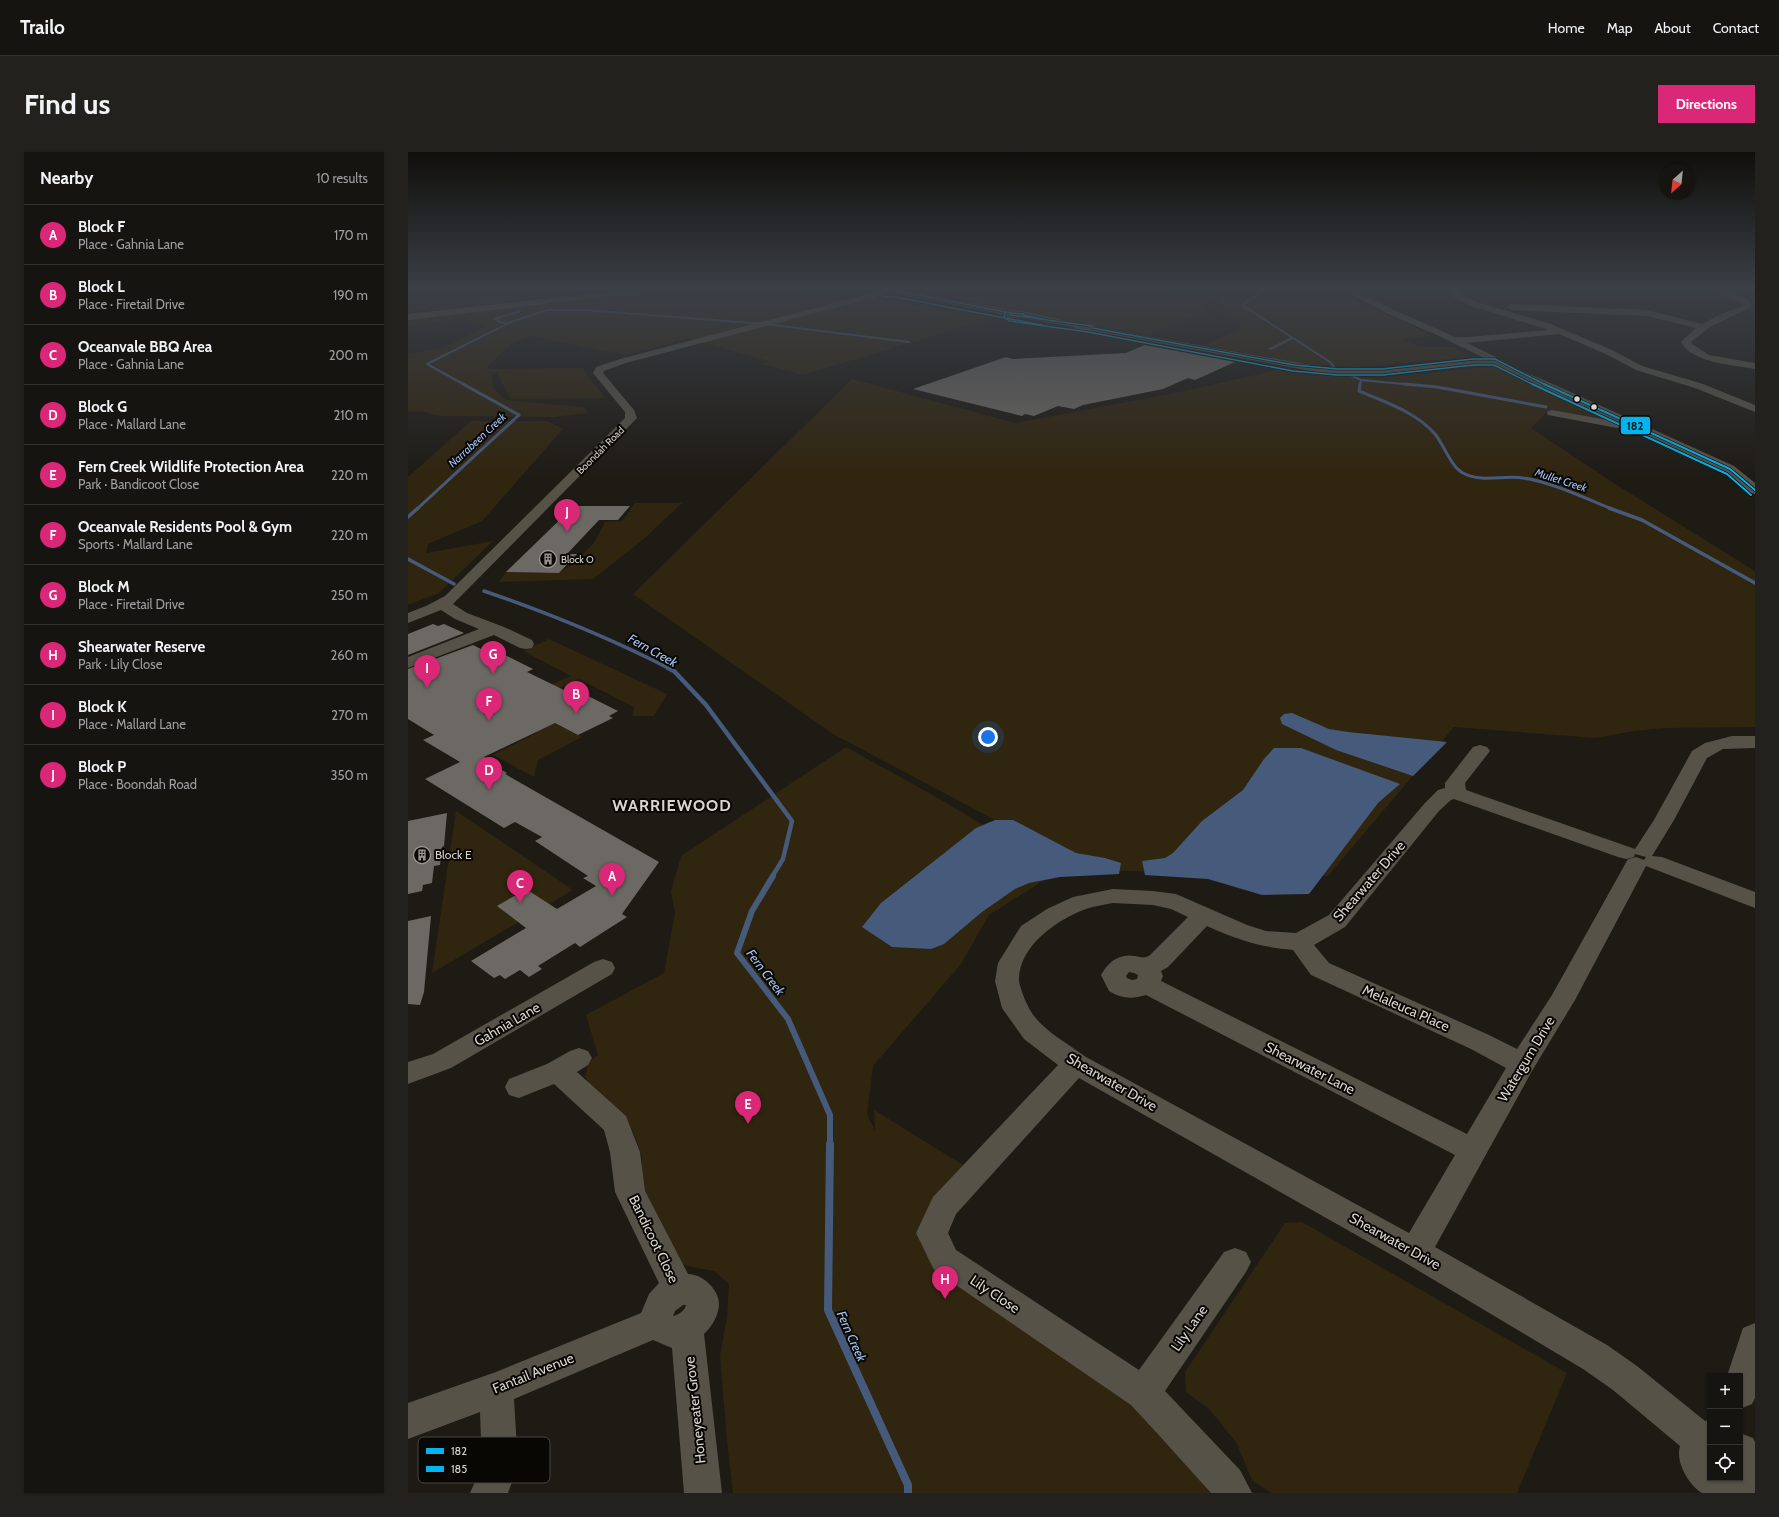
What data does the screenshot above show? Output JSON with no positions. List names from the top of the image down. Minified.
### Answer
{"streets":{"street":["Boondah Road","Shearwater Drive","Melaleuca Place","Gahnia Lane","Watergum Drive","Shearwater Lane","Bandicoot Close","Lily Close","Lily Lane","Fantail Avenue","Honeyeater Grove"]},"crossings":[["Shearwater Drive","Melaleuca Place"],["Shearwater Drive","Watergum Drive"],["Shearwater Drive","Shearwater Lane"],["Shearwater Drive","Lily Close"],["Melaleuca Place","Watergum Drive"],["Watergum Drive","Shearwater Lane"],["Bandicoot Close","Honeyeater Grove"],["Lily Close","Lily Lane"],["Fantail Avenue","Honeyeater Grove"]],"districts":["WARRIEWOOD"],"water":["Narrabeen Creek","Mullet Creek","Fern Creek"],"places":{"building":["Block O","Block E"]},"lines":["transit line 182","transit line 185"],"legend":["182","185"],"north":"bottom left","page":{"header":"Trailo","nav":["Home","Map","About","Contact"],"buttons":"Directions","title":"Find us","heading":["Nearby","10 results"],"list":[{"mark":"A","name":"Block F","note":"Place · Gahnia Lane","value":"170 m"},{"mark":"B","name":"Block L","note":"Place · Firetail Drive","value":"190 m"},{"mark":"C","name":"Oceanvale BBQ Area","note":"Place · Gahnia Lane","value":"200 m"},{"mark":"D","name":"Block G","note":"Place · Mallard Lane","value":"210 m"},{"mark":"E","name":"Fern Creek Wildlife Protection Area","note":"Park · Bandicoot Close","value":"220 m"},{"mark":"F","name":"Oceanvale Residents Pool & Gym","note":"Sports · Mallard Lane","value":"220 m"},{"mark":"G","name":"Block M","note":"Place · Firetail Drive","value":"250 m"},{"mark":"H","name":"Shearwater Reserve","note":"Park · Lily Close","value":"260 m"},{"mark":"I","name":"Block K","note":"Place · Mallard Lane","value":"270 m"},{"mark":"J","name":"Block P","note":"Place · Boondah Road","value":"350 m"}],"pins":["J","G","I","B","F","D","A","C","E","H"],"map_buttons":["+","−"]}}
